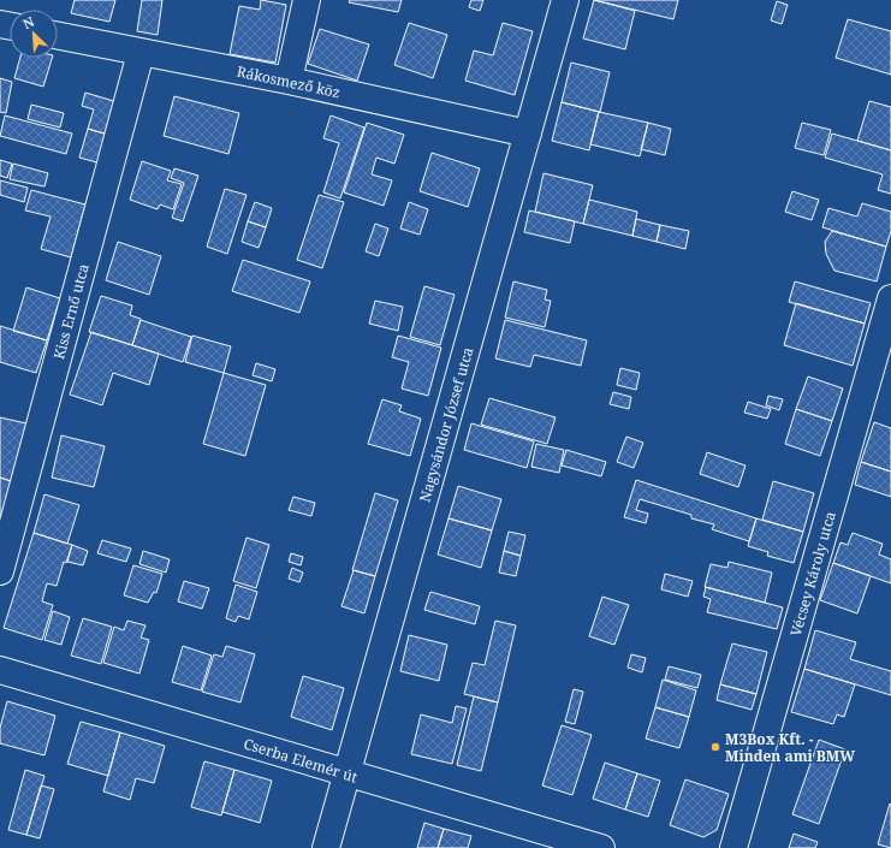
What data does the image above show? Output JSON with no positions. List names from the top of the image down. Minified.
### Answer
{"streets":{"street":["Rákosmező köz","Kiss Ernő utca","Nagysándor József utca","Vécsey Károly utca","Cserba Elemér út"]},"crossings":[["Rákosmező köz","Kiss Ernő utca"],["Rákosmező köz","Nagysándor József utca"],["Nagysándor József utca","Cserba Elemér út"]],"places":["M3Box Kft. - Minden ami BMW"],"north":"top left"}
